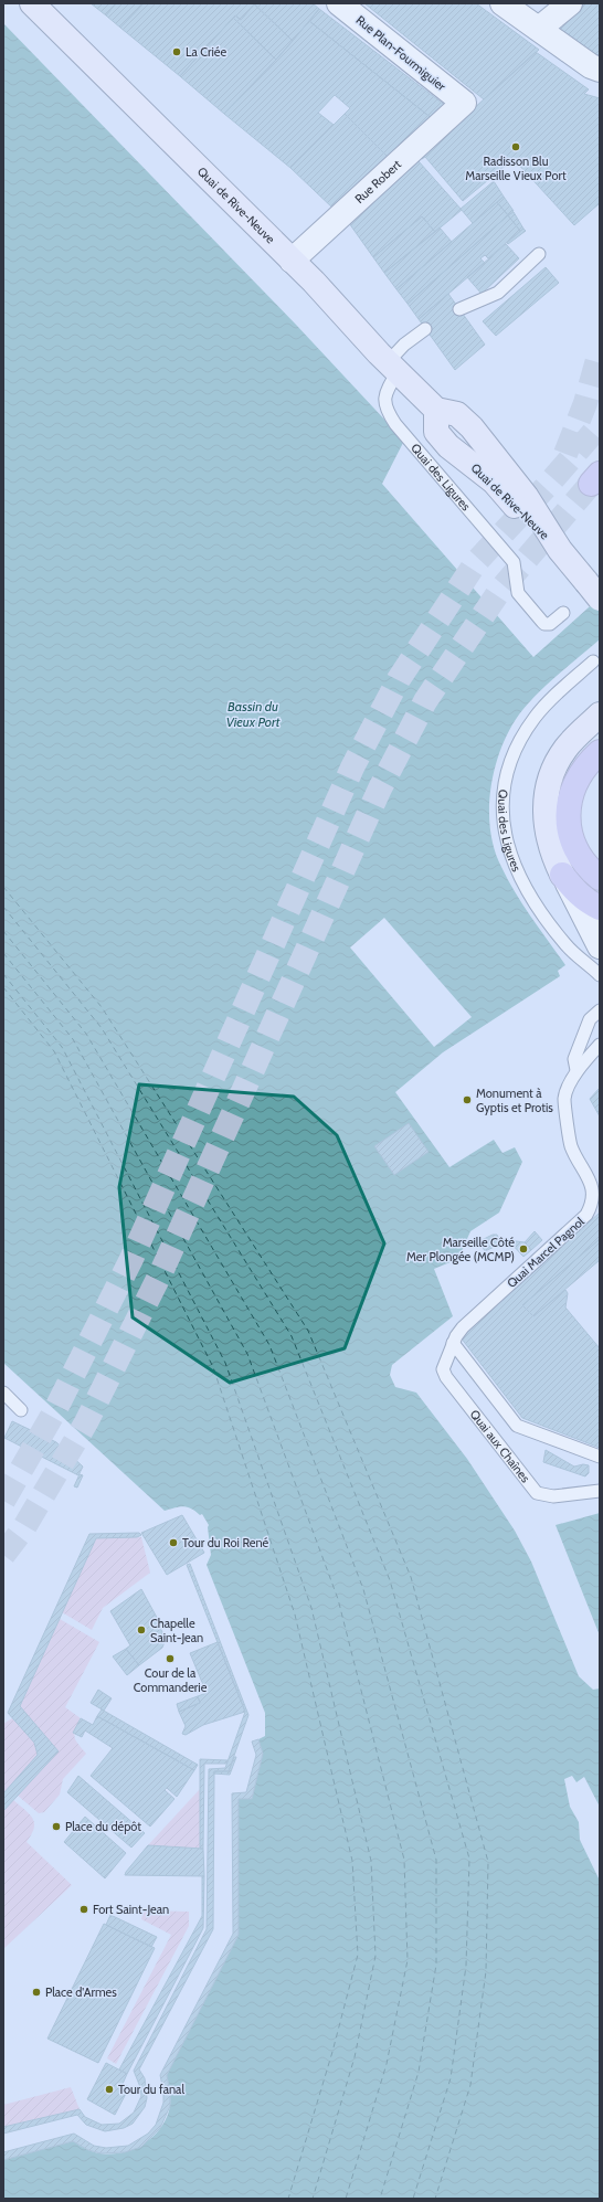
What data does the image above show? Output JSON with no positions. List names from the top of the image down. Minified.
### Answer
{"streets":{"main road":["Quai de Rive-Neuve"],"street":["Rue Plan-Fourmiguier","Rue Robert"],"lane":["Quai des Ligures","Quai Marcel Pagnol","Quai aux Chaînes"]},"crossings":[["Rue Plan-Fourmiguier","Rue Robert"],["Rue Robert","Quai de Rive-Neuve"],["Quai de Rive-Neuve","Quai des Ligures"],["Quai Marcel Pagnol","Quai aux Chaînes"]],"water":["Bassin du Vieux Port"],"places":["La Criée","Radisson Blu Marseille Vieux Port","Monument à Gyptis et Protis","Marseille Côté Mer Plongée (MCMP)","Tour du Roi René","Chapelle Saint-Jean","Cour de la Commanderie","Place du dépôt","Fort Saint-Jean","Place d'Armes","Tour du fanal"]}
